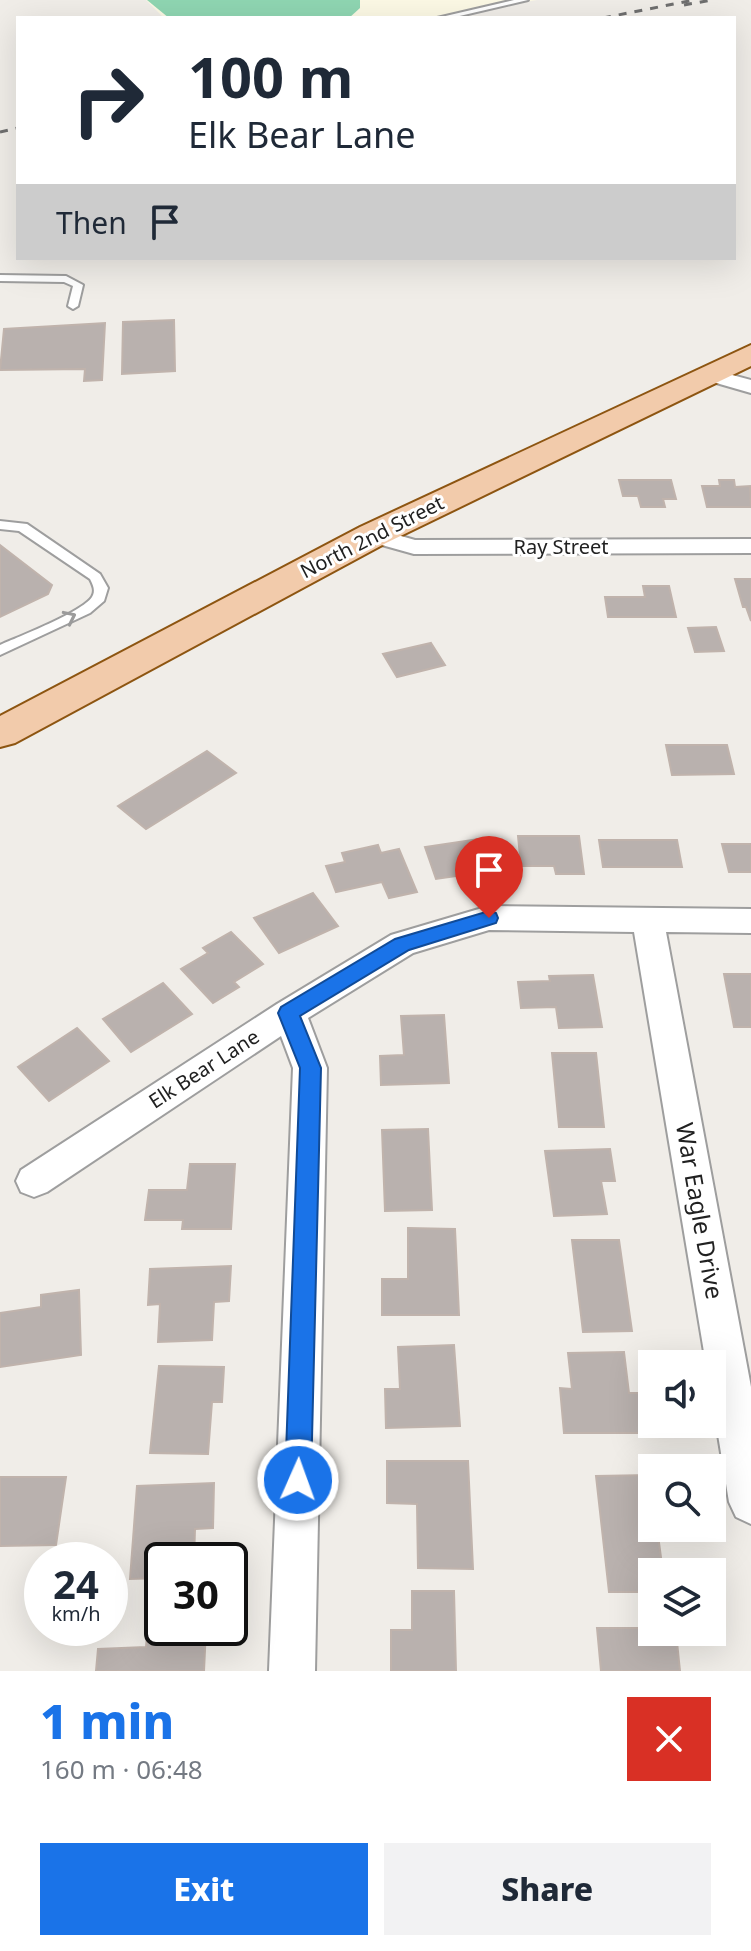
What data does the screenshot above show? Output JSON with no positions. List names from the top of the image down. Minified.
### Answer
{"streets":{"main road":["North 2nd Street"],"street":["Ray Street","Elk Bear Lane","War Eagle Drive"]},"crossings":[["North 2nd Street","Ray Street"],["Elk Bear Lane","War Eagle Drive"]],"page":{"turn":["100 m","Elk Bear Lane"],"then":"Then","speed":"24 km/h","limit":"30","heading":["1 min","160 m · 06:48"],"buttons":["Exit","Share"]}}
